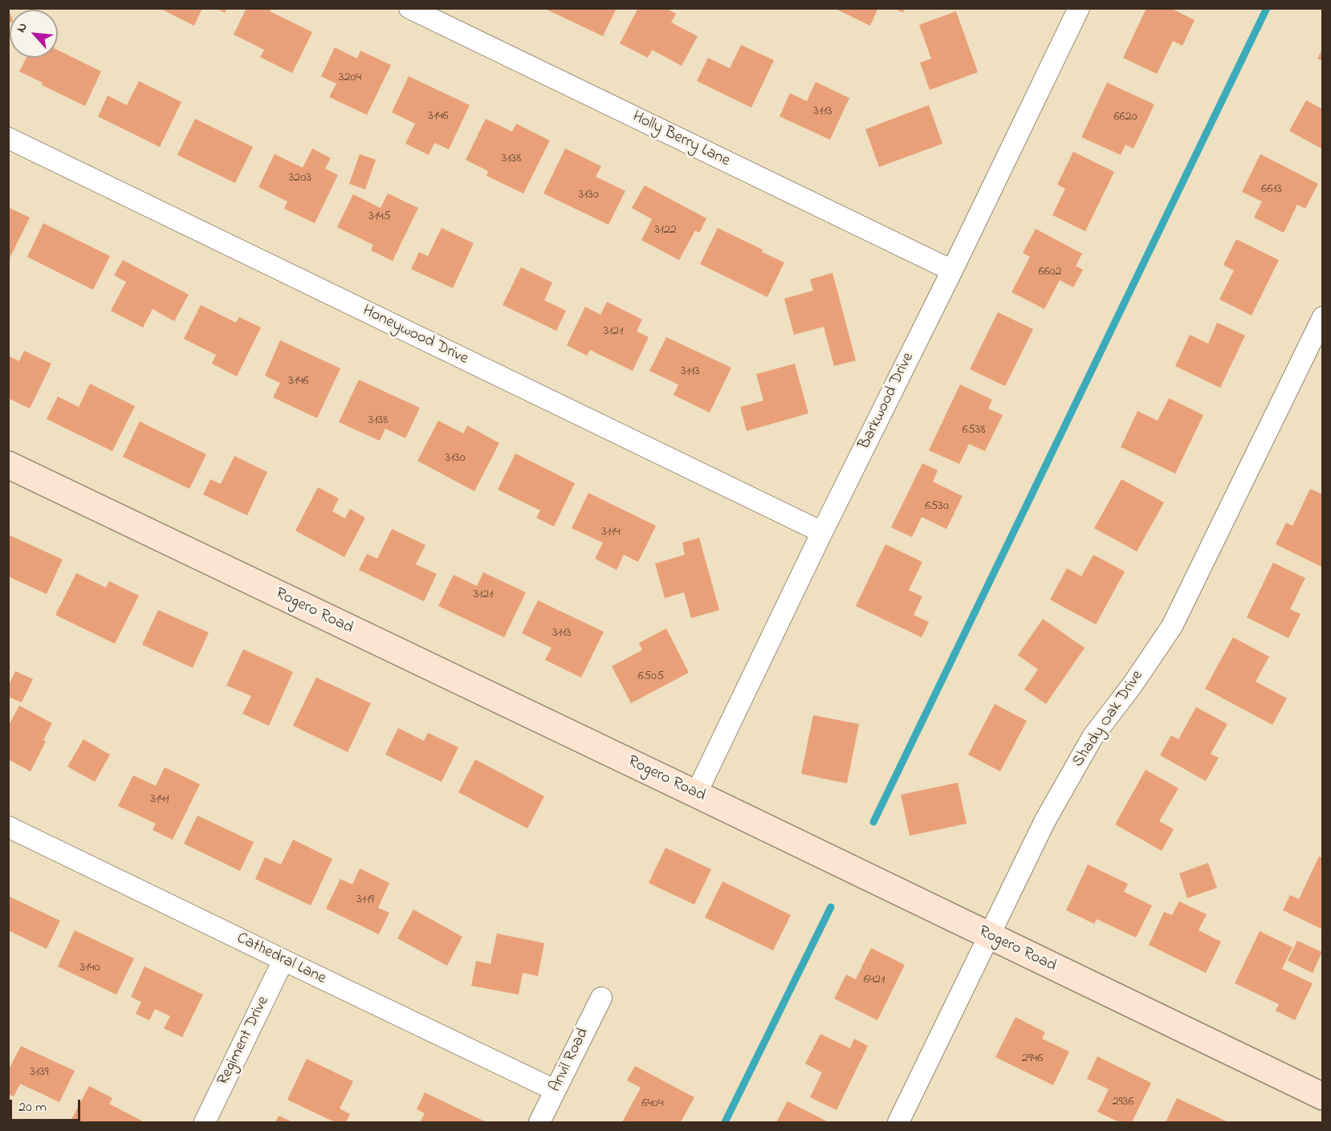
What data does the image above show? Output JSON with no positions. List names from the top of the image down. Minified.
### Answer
{"streets":{"street":["Holly Berry Lane","Honeywood Drive","Barkwood Drive","Rogero Road","Shady Oak Drive","Cathedral Lane","Regiment Drive","Anvil Road"]},"crossings":[["Holly Berry Lane","Barkwood Drive"],["Honeywood Drive","Barkwood Drive"],["Barkwood Drive","Rogero Road"],["Rogero Road","Shady Oak Drive"],["Cathedral Lane","Regiment Drive"],["Cathedral Lane","Anvil Road"]],"house_numbers":["3204","3113","3146","6620","3138","3203","6613","3130","3145","3122","6602","3121","3113","3146","3138","6538","3130","6530","3114","3121","3113","6505","3141","3119","3140","6421","2946","3139","2936","6404"],"scale_bar":"20 m","north":"top left"}
